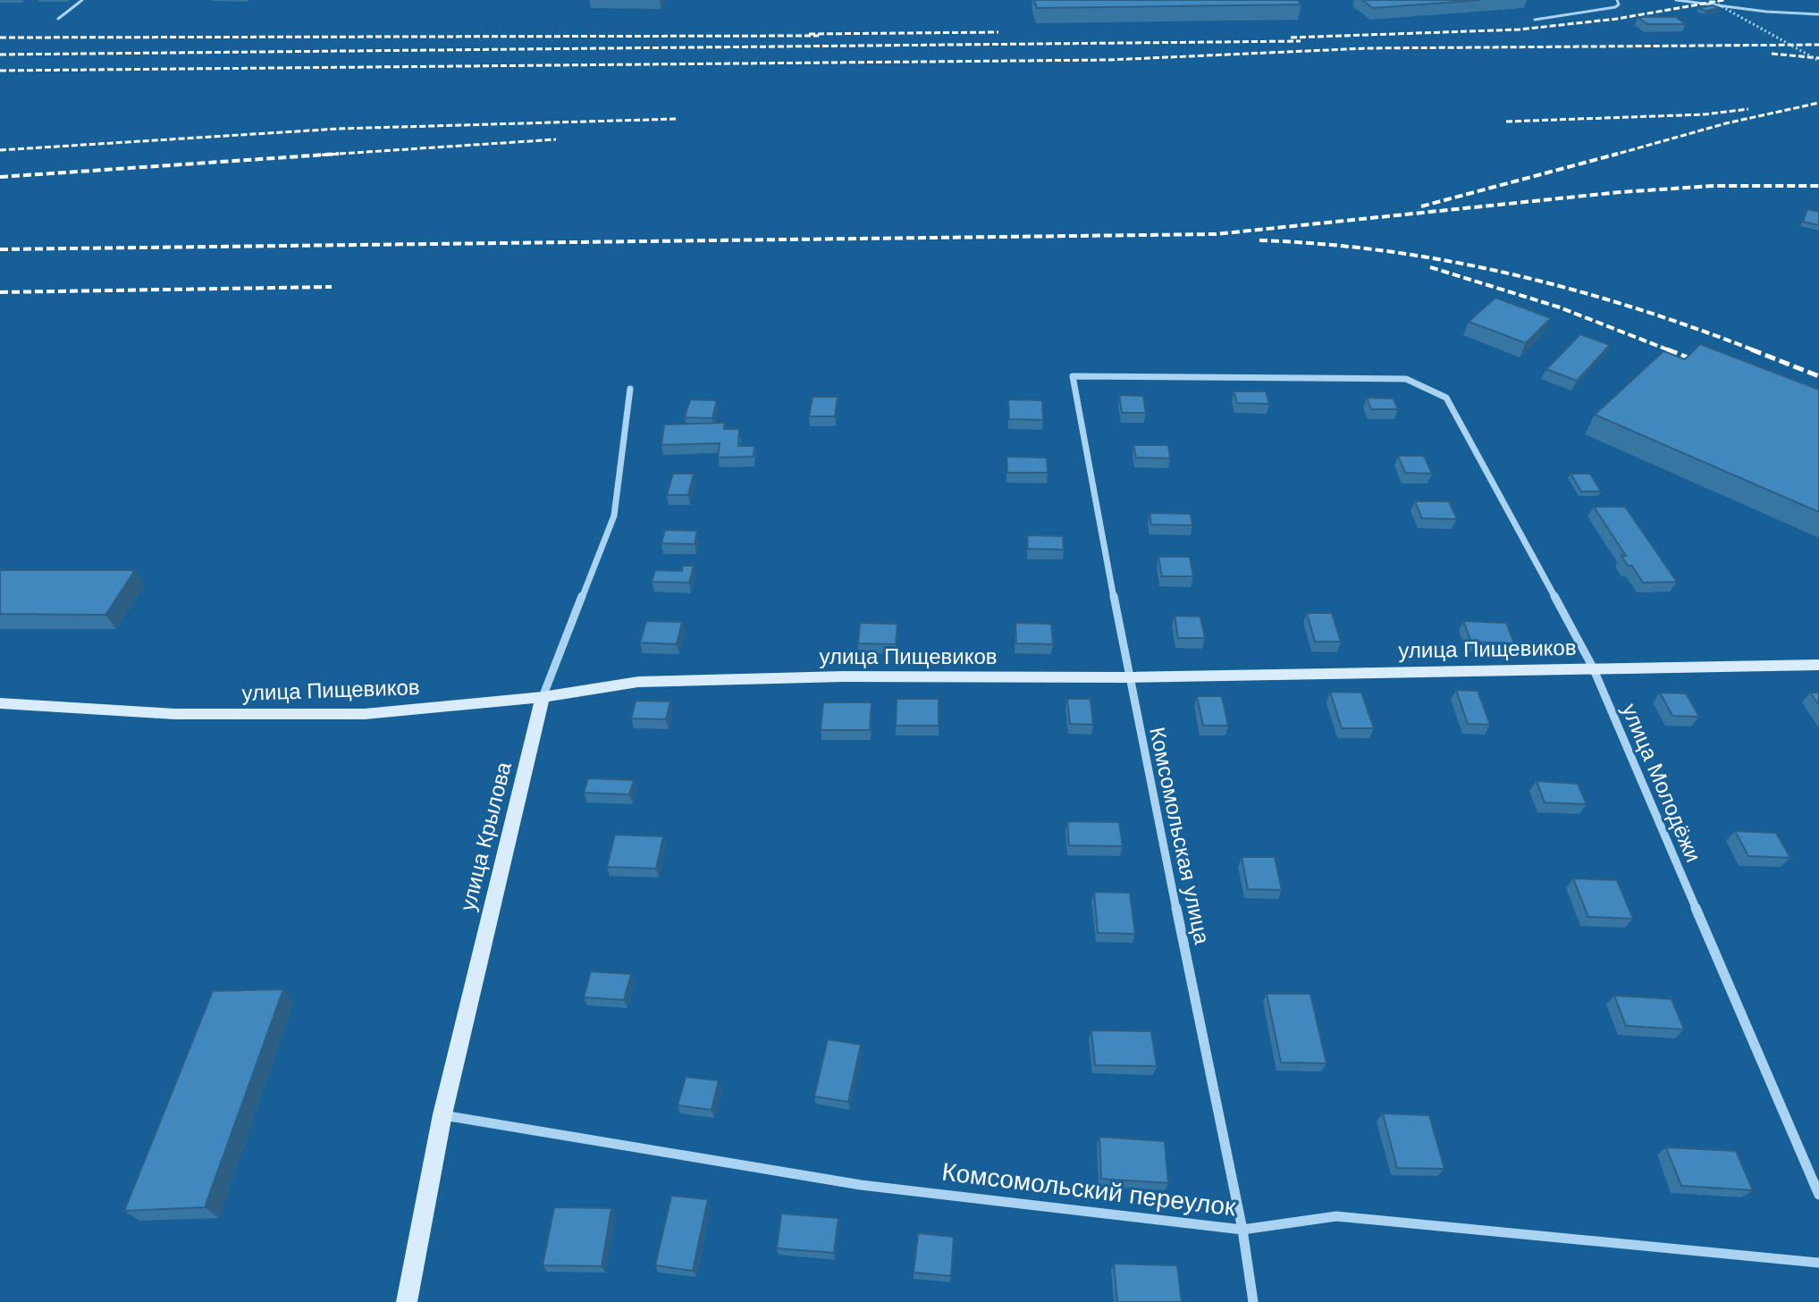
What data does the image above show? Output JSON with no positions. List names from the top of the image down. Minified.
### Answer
{"streets":{"main road":["улица Пищевиков","улица Крылова"],"street":["улица Молодёжи","Комсомольская улица","Комсомольский переулок"]},"crossings":[["улица Пищевиков","улица Молодёжи"],["улица Пищевиков","Комсомольская улица"],["улица Пищевиков","улица Крылова"],["улица Молодёжи","Комсомольская улица"],["Комсомольская улица","Комсомольский переулок"],["улица Крылова","Комсомольский переулок"]]}
